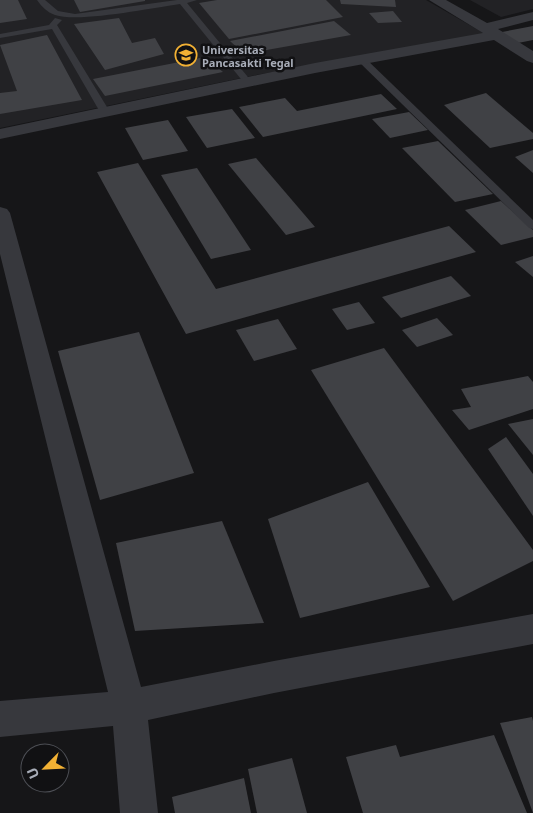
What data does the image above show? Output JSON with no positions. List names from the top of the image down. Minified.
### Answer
{"places":{"school or university":["Universitas Pancasakti Tegal"]},"north":"bottom left"}
